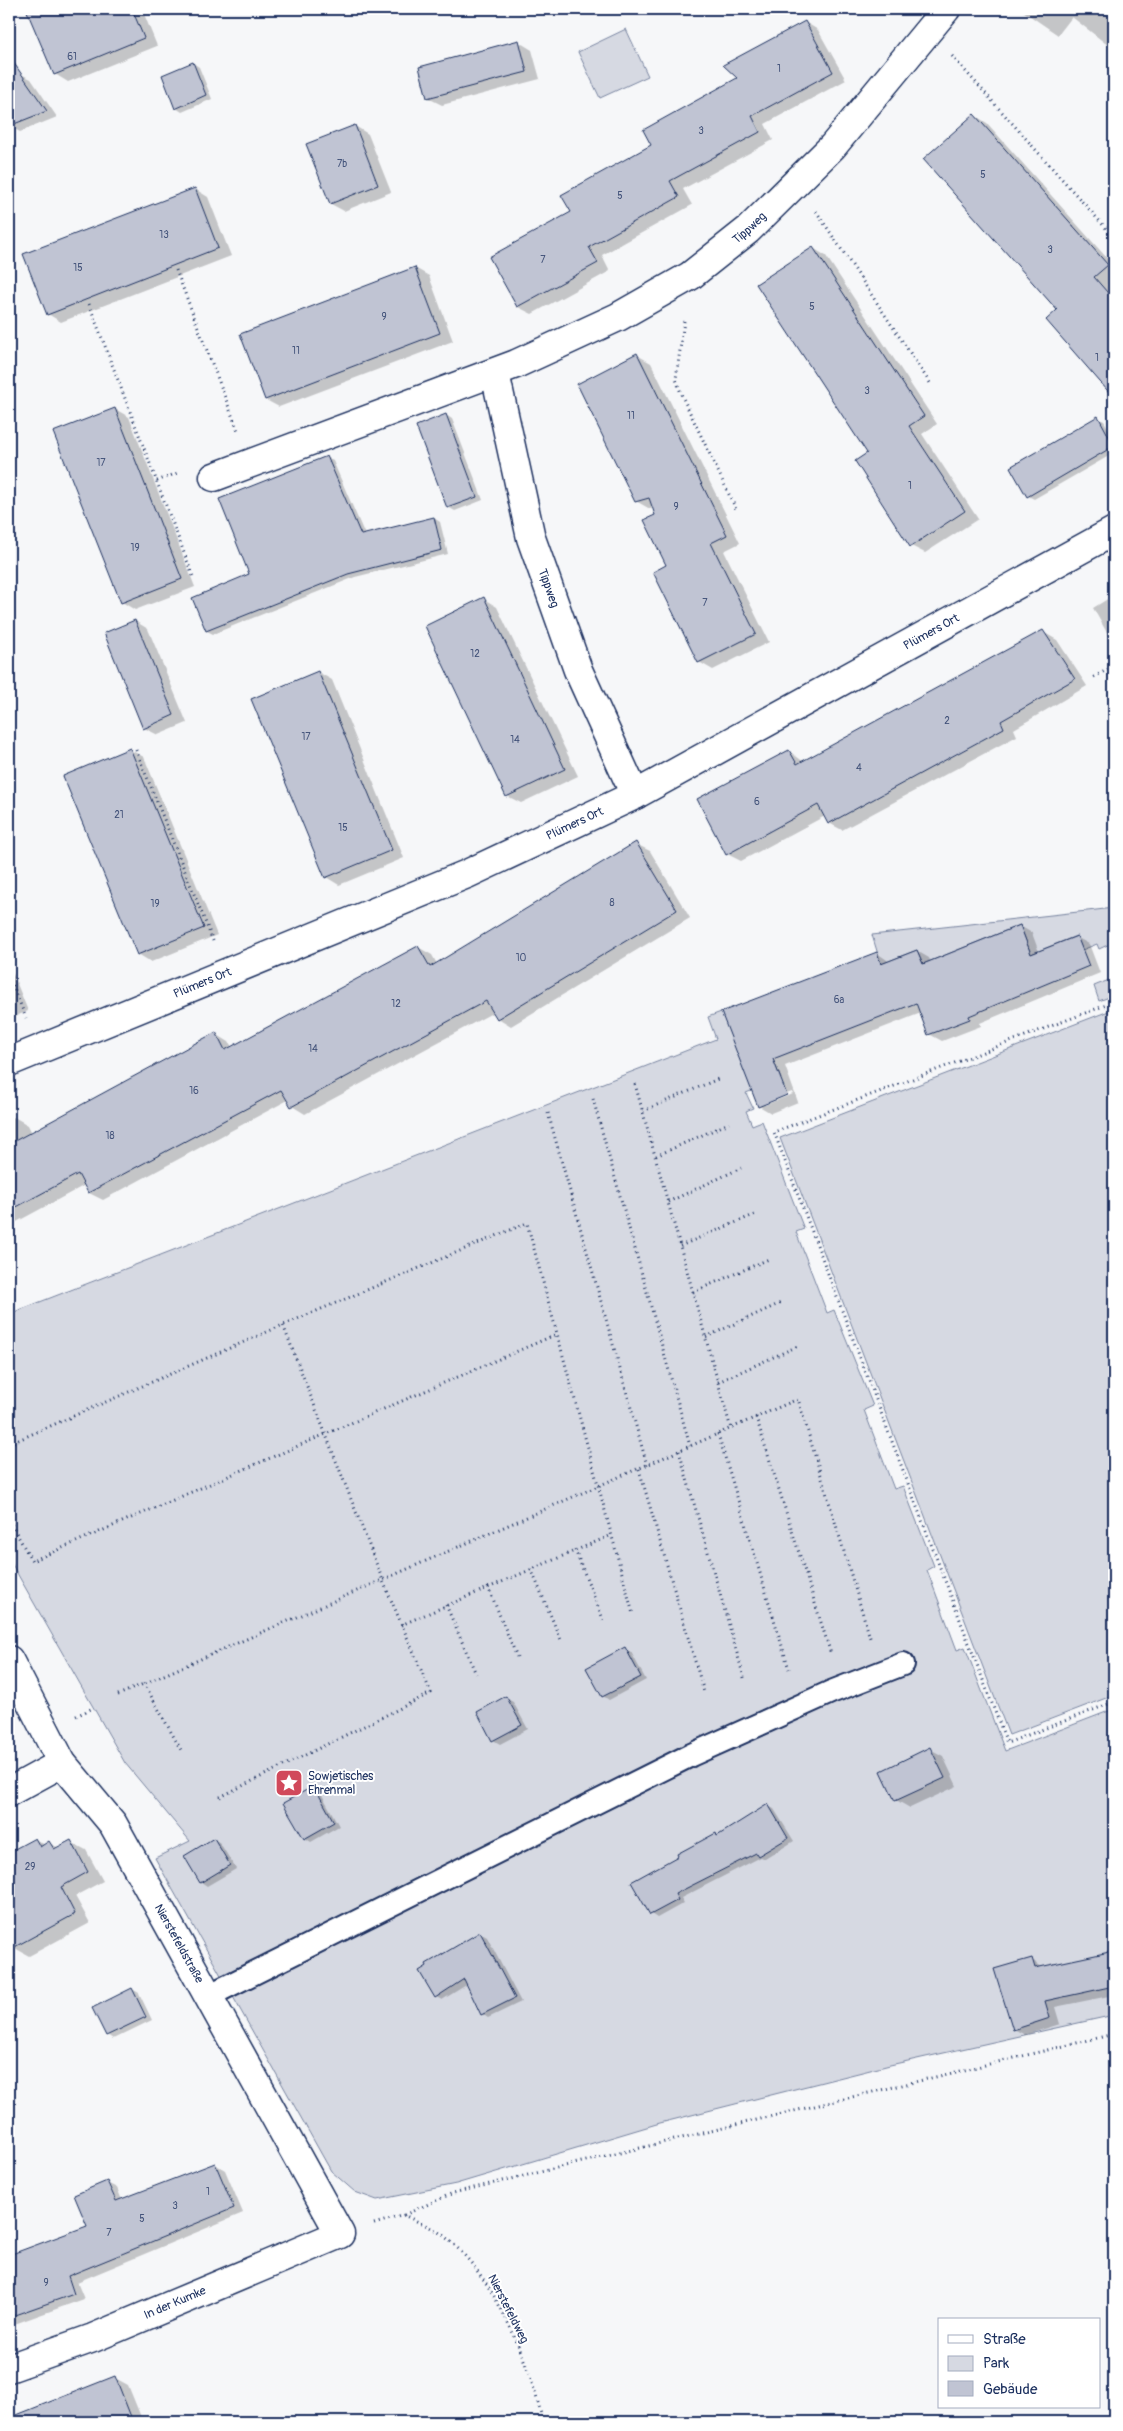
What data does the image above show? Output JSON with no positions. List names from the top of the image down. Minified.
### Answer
{"streets":{"street":["Tippweg","Plümers Ort","Nierstefeldstraße","In der Kumke"],"path":["Nierstefeldweg"]},"crossings":[["Tippweg","Plümers Ort"],["Nierstefeldstraße","In der Kumke"]],"places":{"place":["Sowjetisches Ehrenmal"]},"house_numbers":["61","1","3","7b","5","5","13","3","7","15","5","9","11","1","3","11","17","1","9","19","7","12","2","17","14","4","6","21","15","8","19","10","6a","12","14","16","18","29","1","3","5","7","9"],"legend":["Straße","Park","Gebäude"]}
